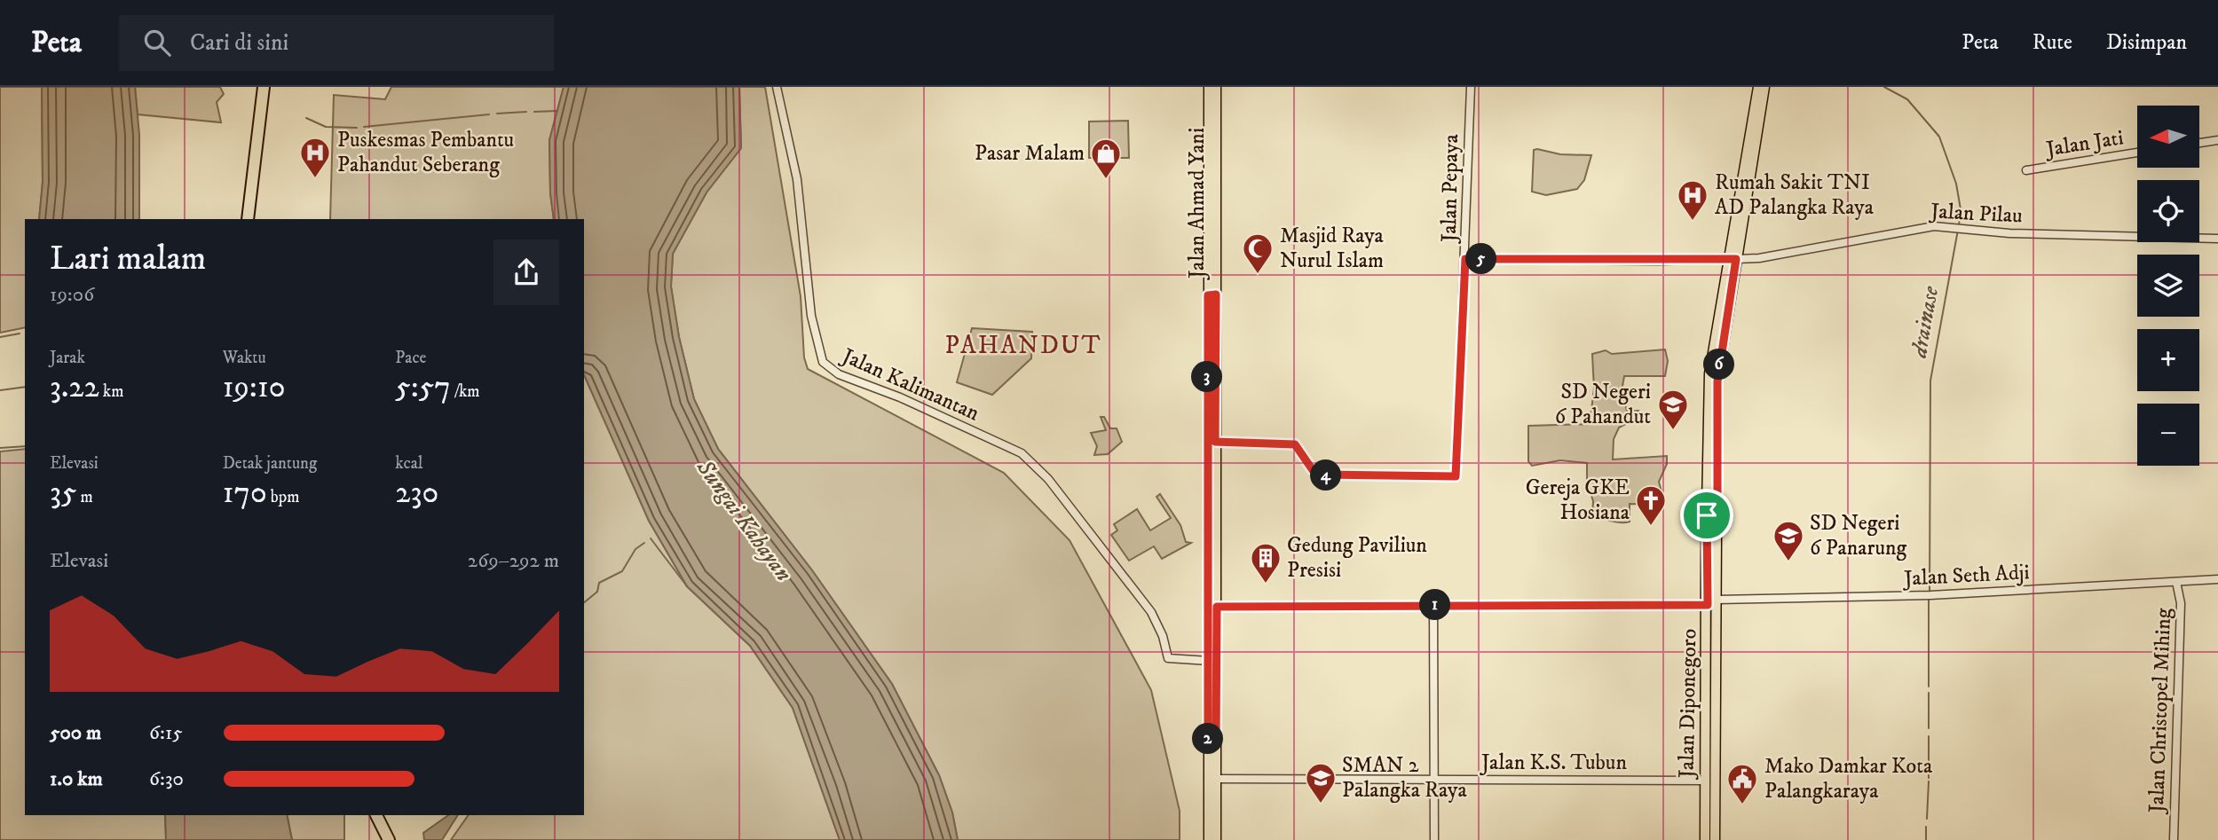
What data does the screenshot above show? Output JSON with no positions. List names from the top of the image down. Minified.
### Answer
{"streets":{"main road":["Jalan Ahmad Yani","Jalan Diponegoro"],"street":["Jalan Jati","Jalan Pepaya","Jalan Pilau","Jalan Kalimantan","Jalan Seth Adji","Jalan Christopel Mihing","Jalan K.S. Tubun"]},"crossings":[["Jalan Pepaya","Jalan Ahmad Yani"],["Jalan Pepaya","Jalan Pilau"],["Jalan Ahmad Yani","Jalan Kalimantan"],["Jalan Ahmad Yani","Jalan K.S. Tubun"],["Jalan Pilau","Jalan Diponegoro"],["Jalan Seth Adji","Jalan Diponegoro"],["Jalan Seth Adji","Jalan Christopel Mihing"],["Jalan Diponegoro","Jalan K.S. Tubun"]],"districts":["PAHANDUT"],"water":["drainase","Sungai Kahayan"],"places":{"hospital":["Puskesmas Pembantu Pahandut Seberang","Rumah Sakit TNI AD Palangka Raya"],"shop":["Pasar Malam"],"mosque":["Masjid Raya Nurul Islam"],"school or university":["SD Negeri 6 Pahandut","SD Negeri 6 Panarung","SMAN 2 Palangka Raya"],"church":["Gereja GKE Hosiana"],"building":["Gedung Paviliun Presisi"],"public building":["Mako Damkar Kota Palangkaraya"]},"north":"left","page":{"header":"Peta","search":"Cari di sini","nav":["Peta","Rute","Disimpan"],"map_buttons":["+","−"],"heading":["Lari malam","19:06"],"pins":["5","6","3","4","1","2"],"stats":[["Jarak","3.22 km"],["Waktu","19:10"],["Pace","5:57 /km"],["Elevasi","35 m"],["Detak jantung","170 bpm"],["kcal","230"]],"chart":["Elevasi","269–292 m"],"list":[{"name":"500 m","note":"6:15"},{"name":"1.0 km","note":"6:30"}]}}
